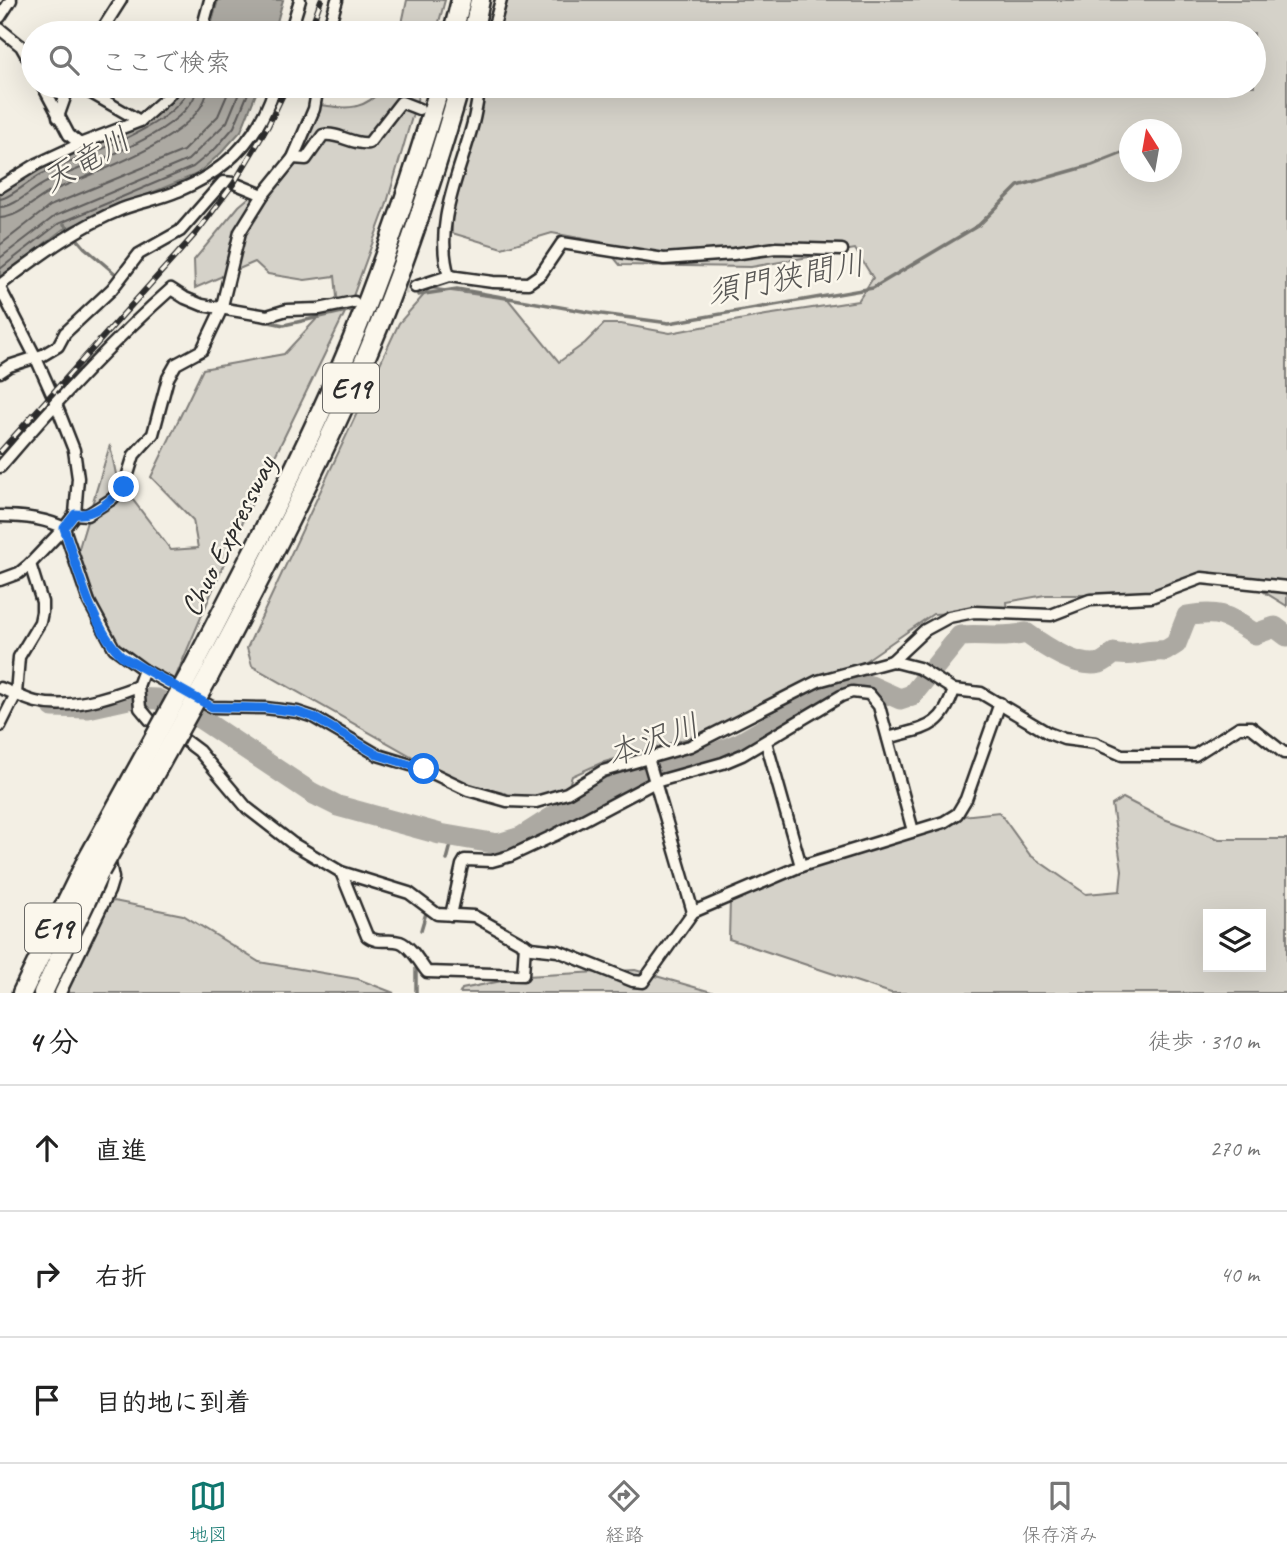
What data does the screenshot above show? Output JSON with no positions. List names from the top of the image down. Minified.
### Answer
{"streets":{"highway":["E19","Chuo Expressway"]},"water":["天竜川","須門狭間川","本沢川"],"north":"top","page":{"search":"ここで検索","heading":["4 分","徒歩 · 310 m"],"list":[["直進","270 m"],["右折","40 m"],"目的地に到着"],"nav":["地図","経路","保存済み"]}}
